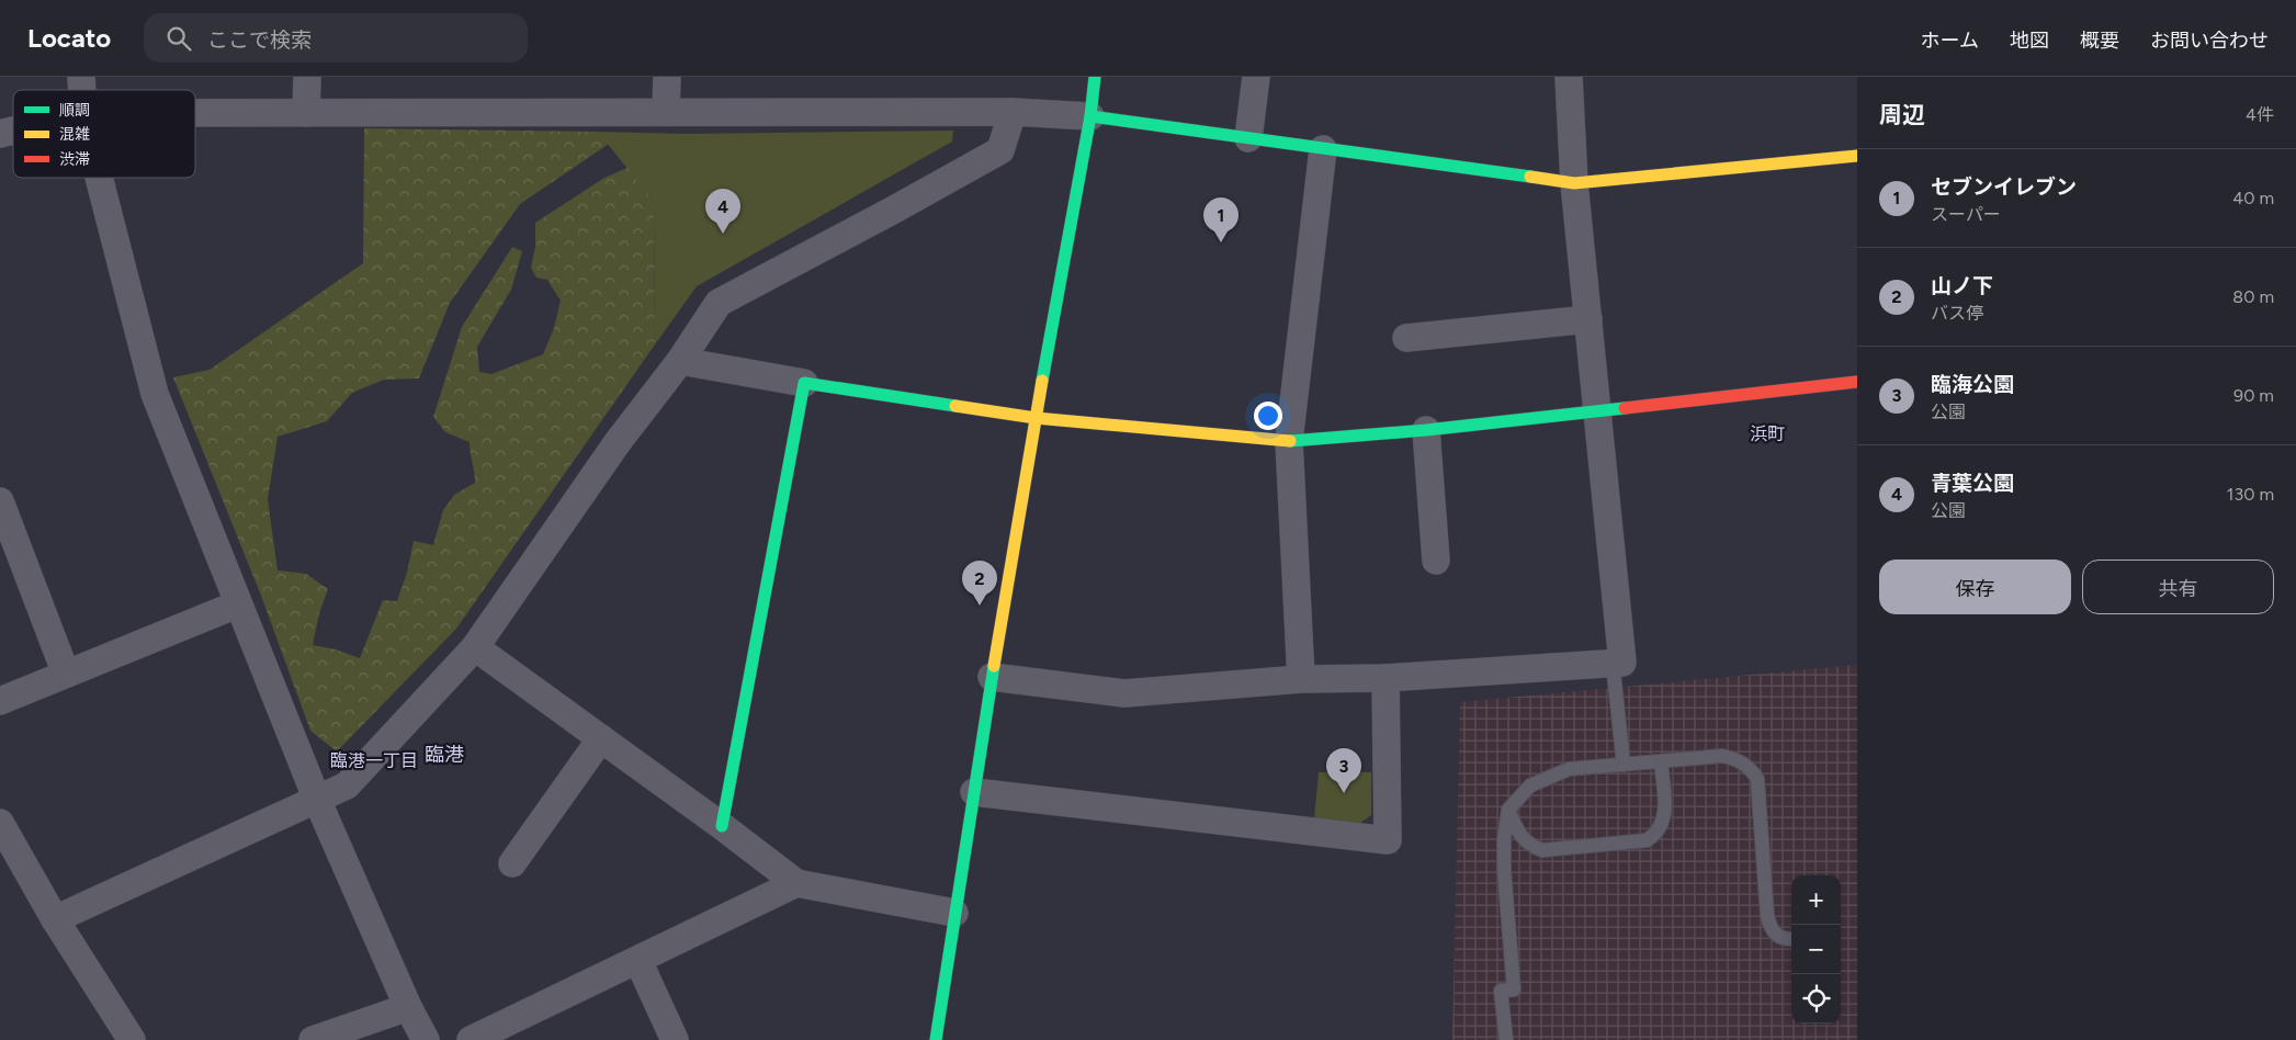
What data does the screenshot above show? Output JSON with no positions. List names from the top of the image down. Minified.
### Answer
{"districts":["浜町","臨港","臨港一丁目"],"legend":["順調","混雑","渋滞"],"page":{"header":"Locato","search":"ここで検索","nav":["ホーム","地図","概要","お問い合わせ"],"heading":["周辺","4件"],"list":[{"mark":"1","name":"セブンイレブン","note":"スーパー","value":"40 m"},{"mark":"2","name":"山ノ下","note":"バス停","value":"80 m"},{"mark":"3","name":"臨海公園","note":"公園","value":"90 m"},{"mark":"4","name":"青葉公園","note":"公園","value":"130 m"}],"pins":["4","1","2","3"],"buttons":["保存","共有"],"map_buttons":["+","−"]}}
